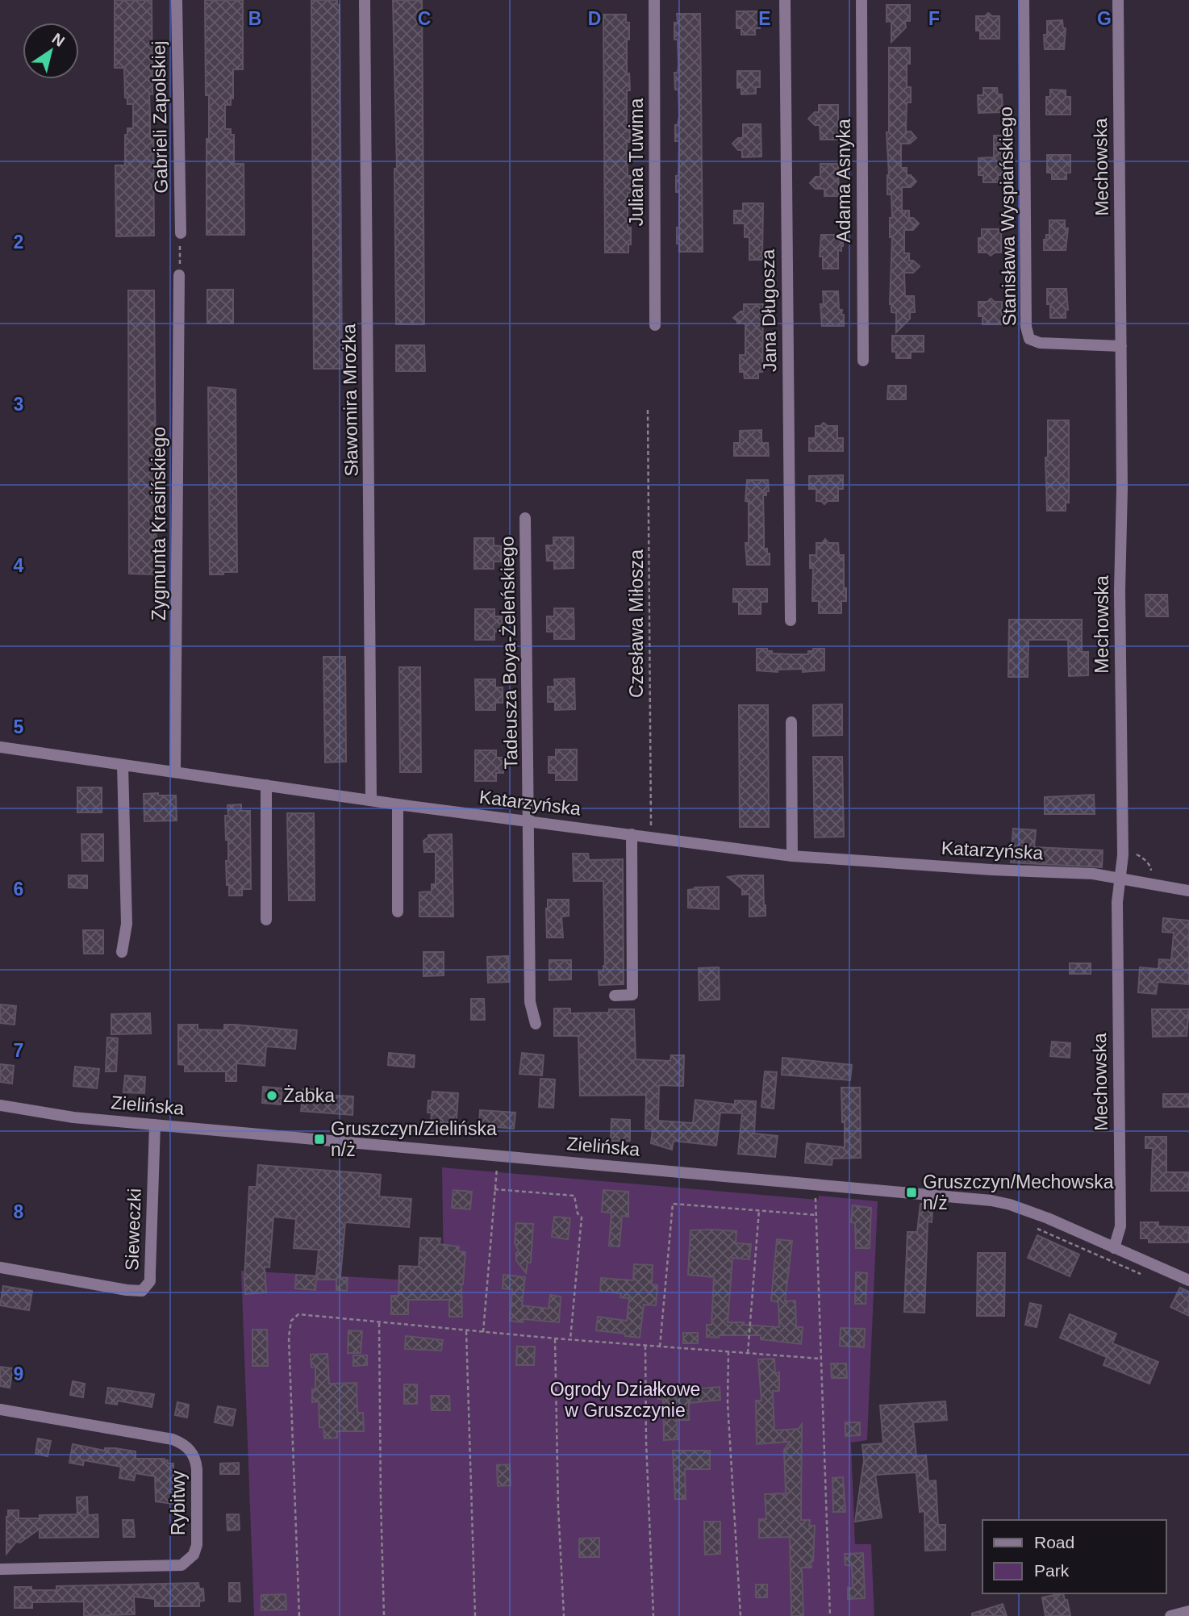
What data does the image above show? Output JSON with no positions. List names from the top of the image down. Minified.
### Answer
{"streets":{"street":["Gabrieli Zapolskiej","Juliana Tuwima","Mechowska","Adama Asnyka","Stanisława Wyspiańskiego","Jana Długosza","Sławomira Mrożka","Zygmunta Krasińskiego","Tadeusza Boya-Żeleńskiego","Katarzyńska","Zielińska","Sieweczki","Rybitwy"],"path":["Czesława Miłosza"]},"crossings":[["Mechowska","Stanisława Wyspiańskiego"],["Mechowska","Katarzyńska"],["Mechowska","Zielińska"],["Sławomira Mrożka","Katarzyńska"],["Zygmunta Krasińskiego","Katarzyńska"],["Czesława Miłosza","Katarzyńska"],["Tadeusza Boya-Żeleńskiego","Katarzyńska"],["Zielińska","Sieweczki"]],"parks":["Ogrody Działkowe w Gruszczynie"],"places":{"other":["Żabka"],"transit":["Gruszczyn/Zielińska n/ż","Gruszczyn/Mechowska n/ż"]},"legend":["Road","Park"],"north":"top right","grid":{"columns":["B","C","D","E","F","G"],"rows":["2","3","4","5","6","7","8","9"]}}
